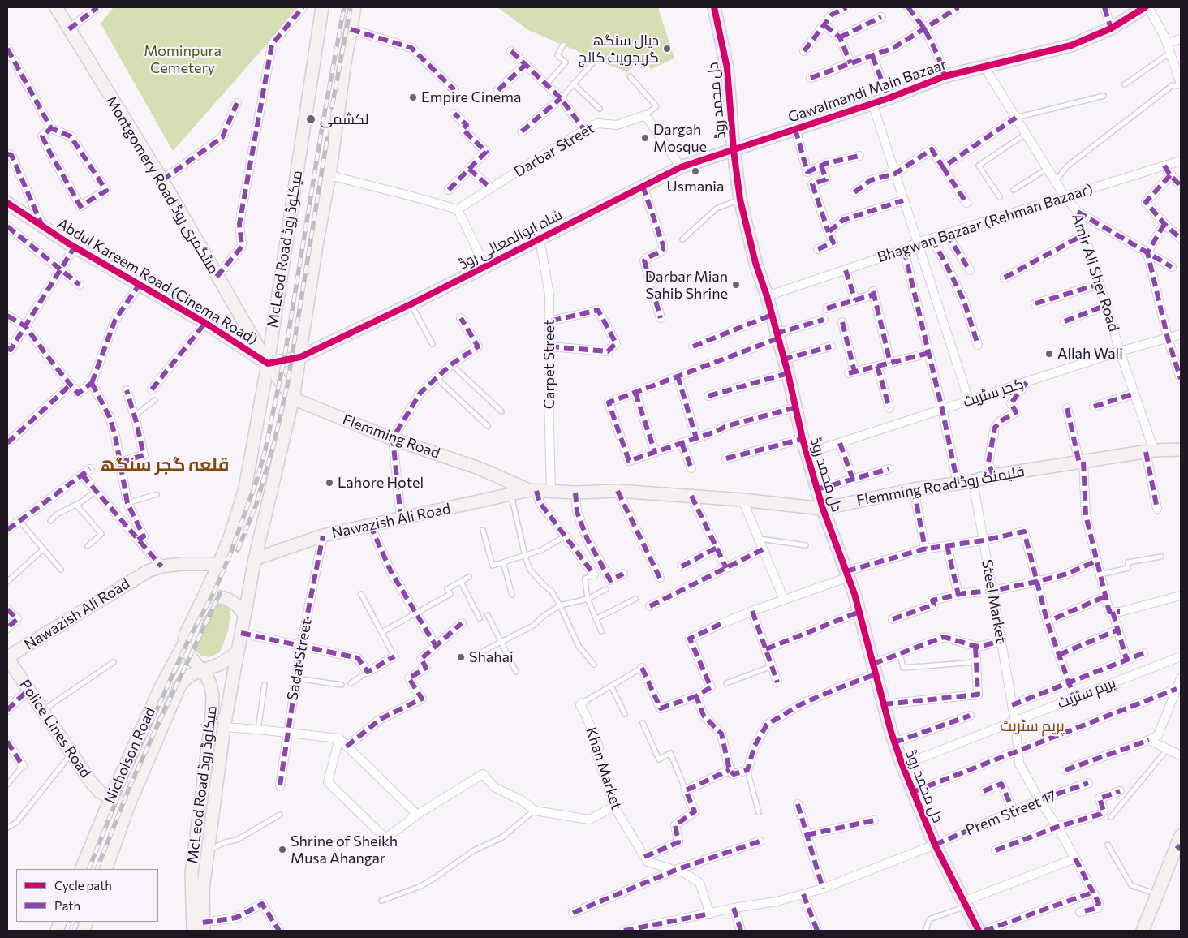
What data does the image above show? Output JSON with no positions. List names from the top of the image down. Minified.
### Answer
{"streets":{"street":["Gawalmandi Main Bazaar","دل محمد روڈ","Darbar Street","Montgomery Road منٹگمری روڈ","Bhagwan Bazaar (Rehman Bazaar)","شاہ ابوالمعالی روڈ","McLeod Road میکلوڈ روڈ","Amir Ali Sher Road","Abdul Kareem Road (Cinema Road)","Carpet Street","گجر سٹریٹ","Flemming Road","Flemming Road فلیمنگ روڈ","Nawazish Ali Road","Steel Market","Sadat Street","پریم سٹریٹ","Police Lines Road","Nicholson Road","Khan Market","Prem Street 17"]},"crossings":[["Gawalmandi Main Bazaar","دل محمد روڈ"],["Gawalmandi Main Bazaar","شاہ ابوالمعالی روڈ"],["Gawalmandi Main Bazaar","Amir Ali Sher Road"],["دل محمد روڈ","Bhagwan Bazaar (Rehman Bazaar)"],["دل محمد روڈ","شاہ ابوالمعالی روڈ"],["دل محمد روڈ","گجر سٹریٹ"],["دل محمد روڈ","Flemming Road فلیمنگ روڈ"],["دل محمد روڈ","پریم سٹریٹ"],["دل محمد روڈ","Prem Street 17"],["Montgomery Road منٹگمری روڈ","McLeod Road میکلوڈ روڈ"],["Montgomery Road منٹگمری روڈ","Abdul Kareem Road (Cinema Road)"],["Bhagwan Bazaar (Rehman Bazaar)","Amir Ali Sher Road"],["شاہ ابوالمعالی روڈ","McLeod Road میکلوڈ روڈ"],["شاہ ابوالمعالی روڈ","Carpet Street"],["McLeod Road میکلوڈ روڈ","Abdul Kareem Road (Cinema Road)"],["McLeod Road میکلوڈ روڈ","Flemming Road"],["McLeod Road میکلوڈ روڈ","Nawazish Ali Road"],["McLeod Road میکلوڈ روڈ","Nicholson Road"],["Amir Ali Sher Road","گجر سٹریٹ"],["Amir Ali Sher Road","Flemming Road فلیمنگ روڈ"],["Carpet Street","Flemming Road فلیمنگ روڈ"],["Flemming Road","Flemming Road فلیمنگ روڈ"],["Flemming Road","Nawazish Ali Road"],["Flemming Road فلیمنگ روڈ","Nawazish Ali Road"],["Flemming Road فلیمنگ روڈ","Steel Market"],["Nawazish Ali Road","Sadat Street"],["Nawazish Ali Road","Police Lines Road"],["Steel Market","پریم سٹریٹ"],["Steel Market","Prem Street 17"],["Police Lines Road","Nicholson Road"]],"districts":["قلعہ گجر سنگھ","پریم سٹریٹ"],"parks":["Mominpura Cemetery"],"places":["دیال سنگھ گریجویٹ کالج","Empire Cinema","لکشمی","Dargah Mosque","Usmania","Darbar Mian Sahib Shrine","Allah Wali","Lahore Hotel","Shahai","Shrine of Sheikh Musa Ahangar"],"legend":["Cycle path","Path"]}
